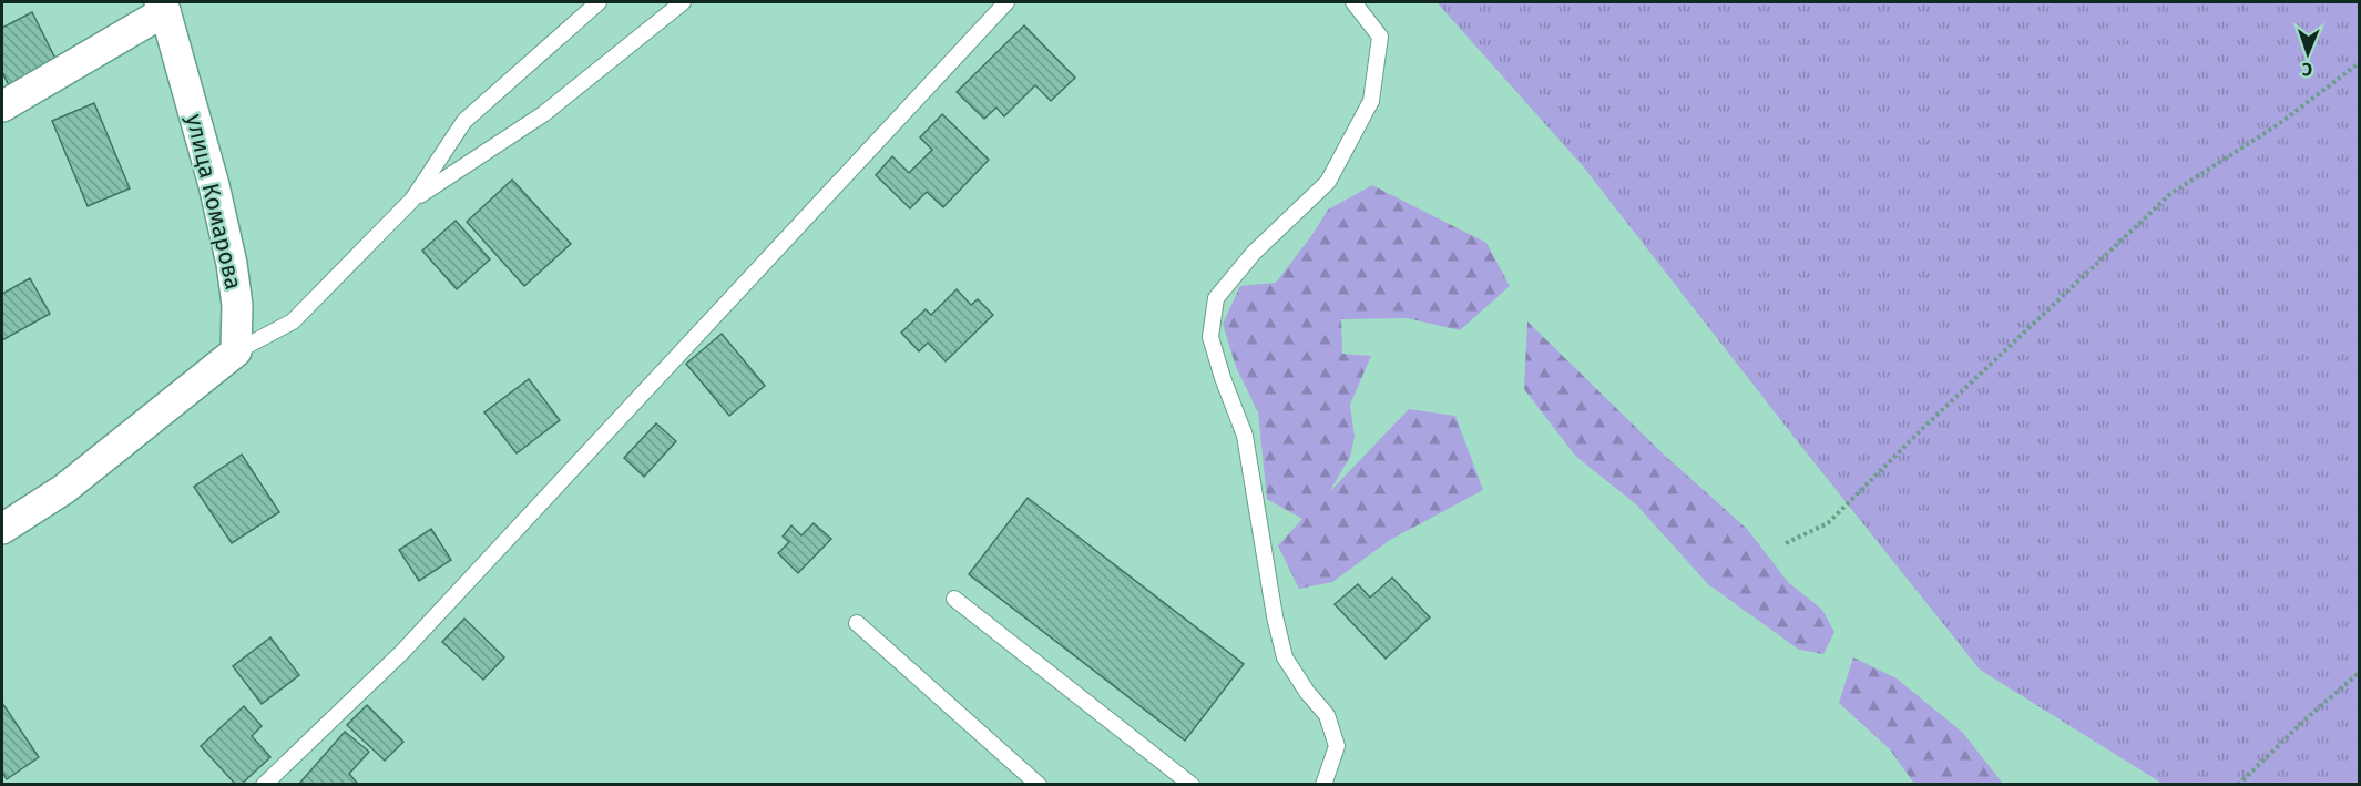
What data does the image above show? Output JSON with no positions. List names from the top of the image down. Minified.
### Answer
{"streets":{"street":["улица Комарова"]},"north":"bottom"}
